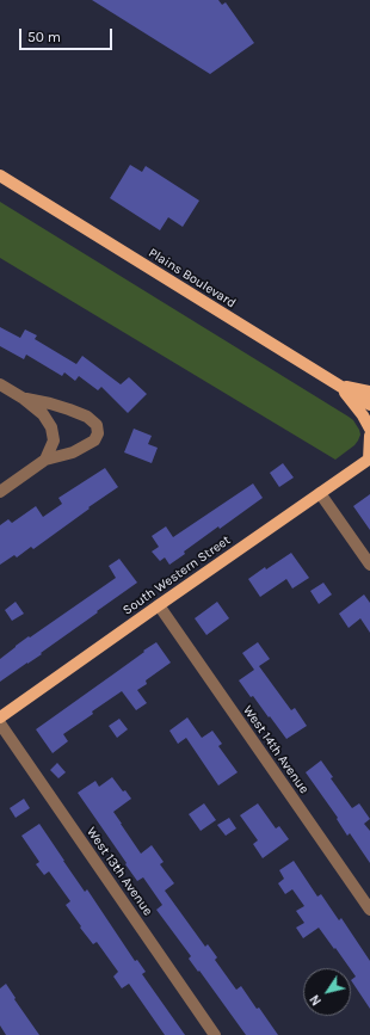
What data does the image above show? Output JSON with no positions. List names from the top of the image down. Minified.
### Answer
{"streets":{"main road":["Plains Boulevard","South Western Street"],"street":["West 14th Avenue","West 13th Avenue"]},"crossings":[["South Western Street","West 14th Avenue"]],"scale_bar":"50 m","north":"bottom left"}
